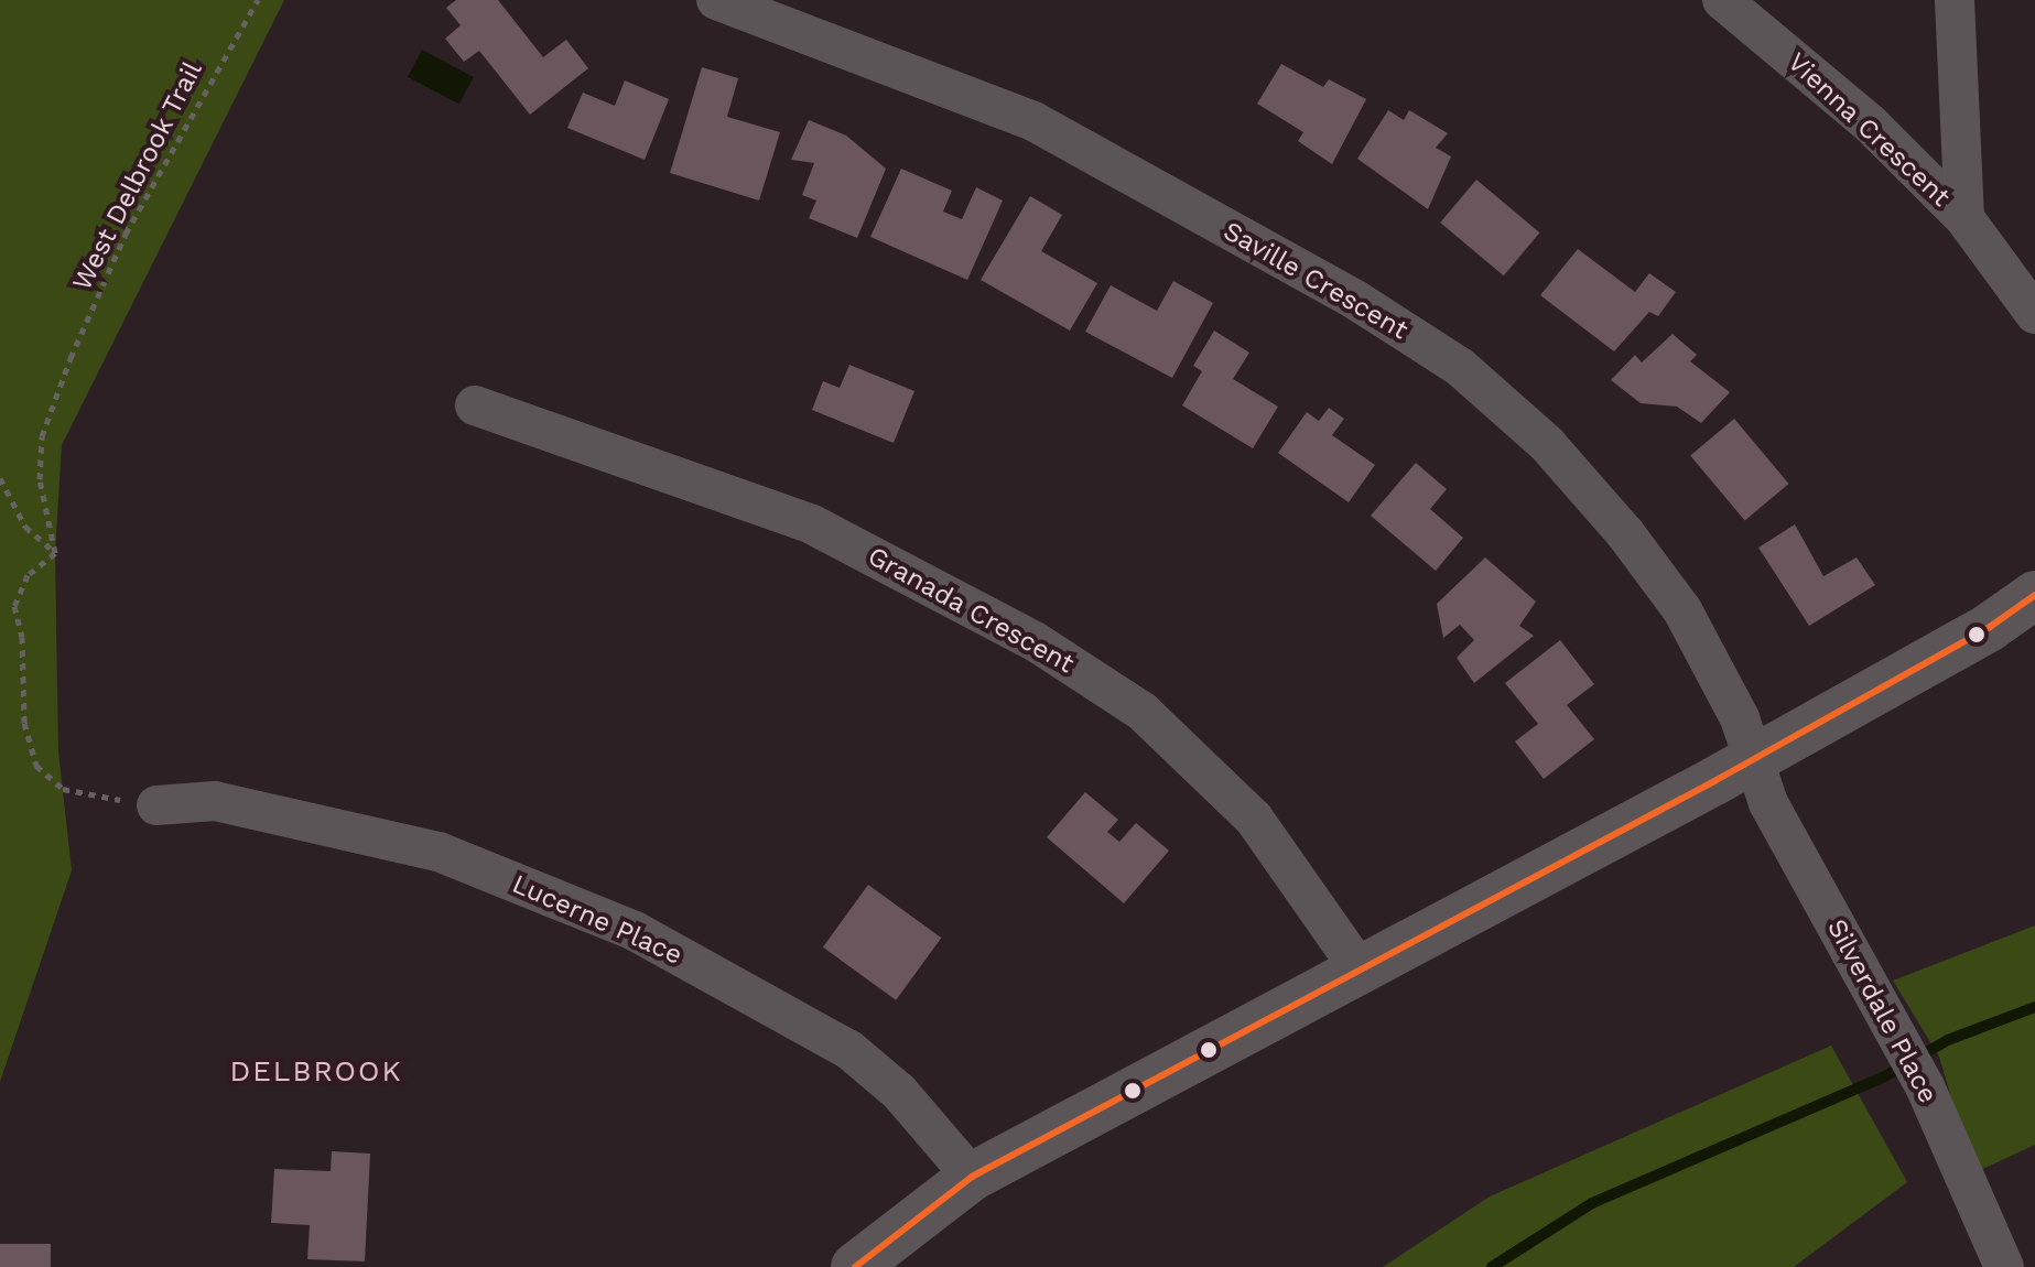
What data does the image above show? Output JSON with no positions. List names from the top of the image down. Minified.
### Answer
{"streets":{"street":["Vienna Crescent","Saville Crescent","Granada Crescent","Lucerne Place","Silverdale Place"],"path":["West Delbrook Trail"]},"crossings":[["Saville Crescent","Silverdale Place"]],"districts":["DELBROOK"]}
